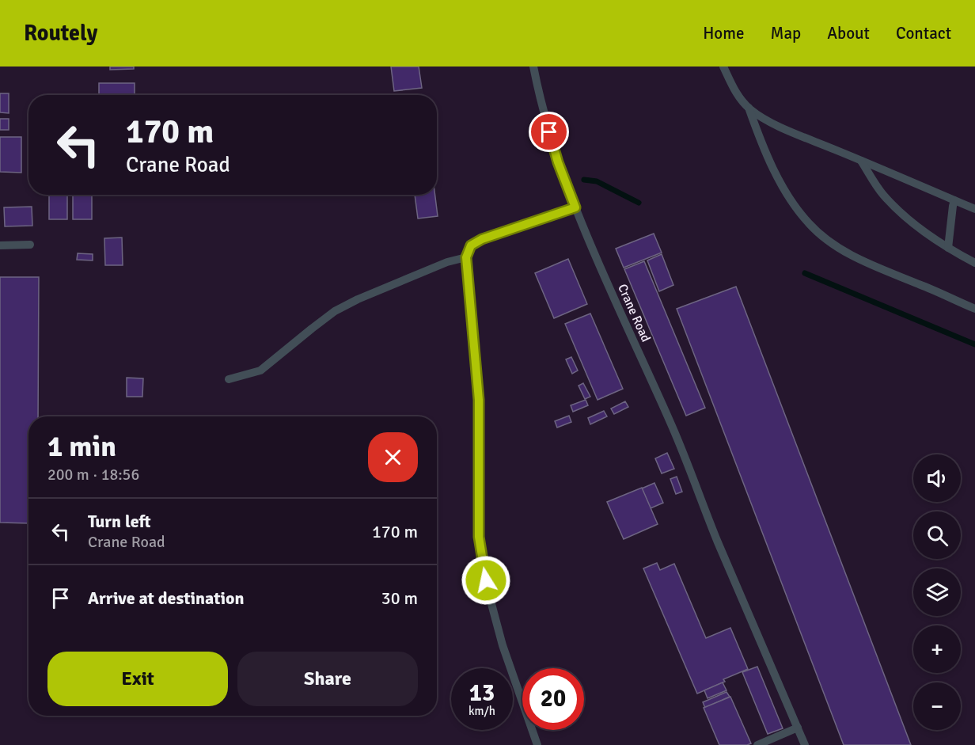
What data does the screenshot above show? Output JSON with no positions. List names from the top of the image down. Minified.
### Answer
{"streets":{"lane":["Crane Road"]},"page":{"header":"Routely","nav":["Home","Map","About","Contact"],"turn":["170 m","Crane Road"],"heading":["1 min","200 m · 18:56"],"map_buttons":["+","−"],"list":[{"name":"Turn left","note":"Crane Road","value":"170 m"},{"name":"Arrive at destination","value":"30 m"}],"buttons":["Exit","Share"],"speed":"13 km/h","limit":"20"}}
